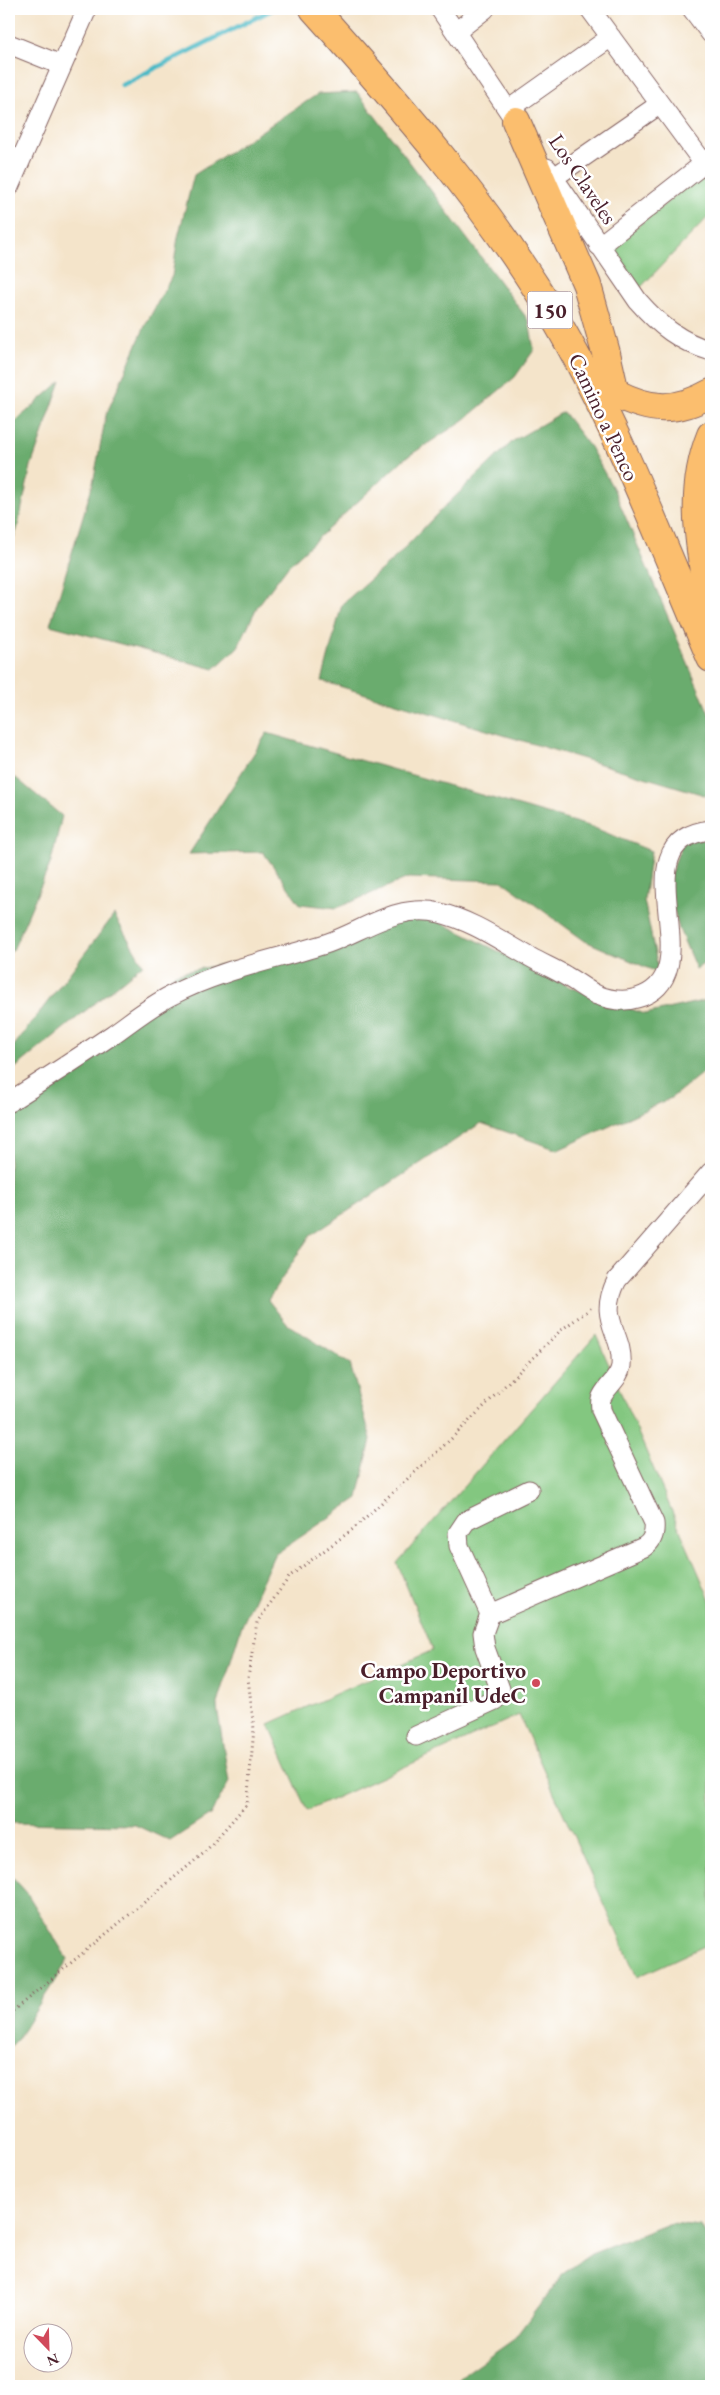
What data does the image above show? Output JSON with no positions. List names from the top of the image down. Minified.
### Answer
{"streets":{"highway":["150","Camino a Penco"],"street":["Los Claveles"]},"places":["Campo Deportivo Campanil UdeC"],"north":"bottom right"}
